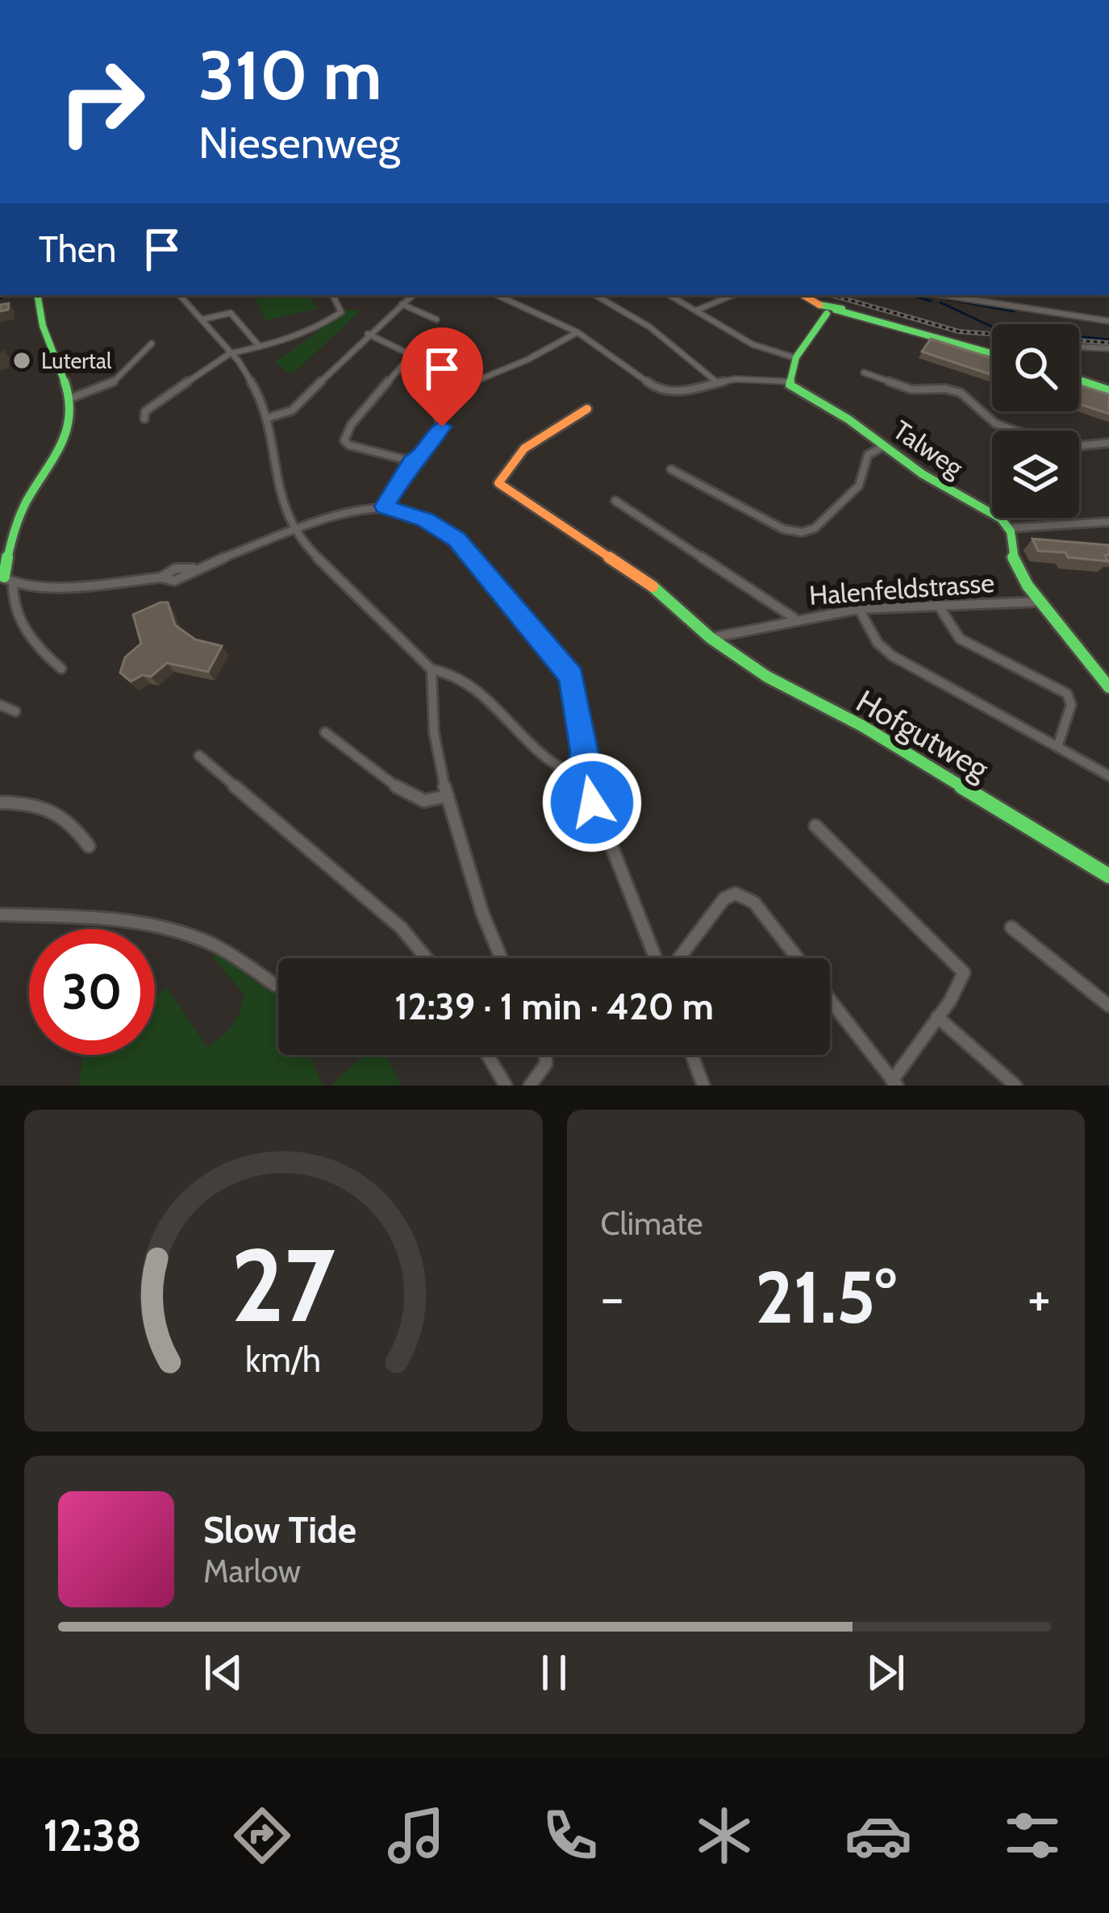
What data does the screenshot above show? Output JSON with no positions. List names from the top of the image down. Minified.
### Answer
{"streets":{"street":["Talweg","Halenfeldstrasse","Hofgutweg"]},"crossings":[["Halenfeldstrasse","Hofgutweg"]],"places":["Lutertal"],"page":{"turn":["310 m","Niesenweg"],"then":"Then","limit":"30","trip":"12:39 · 1 min · 420 m","tile":"Climate","heat":["−","21.5°","+"],"song":["Slow Tide","Marlow"],"tabs":"12:38","gauge":["27","km/h"]}}
